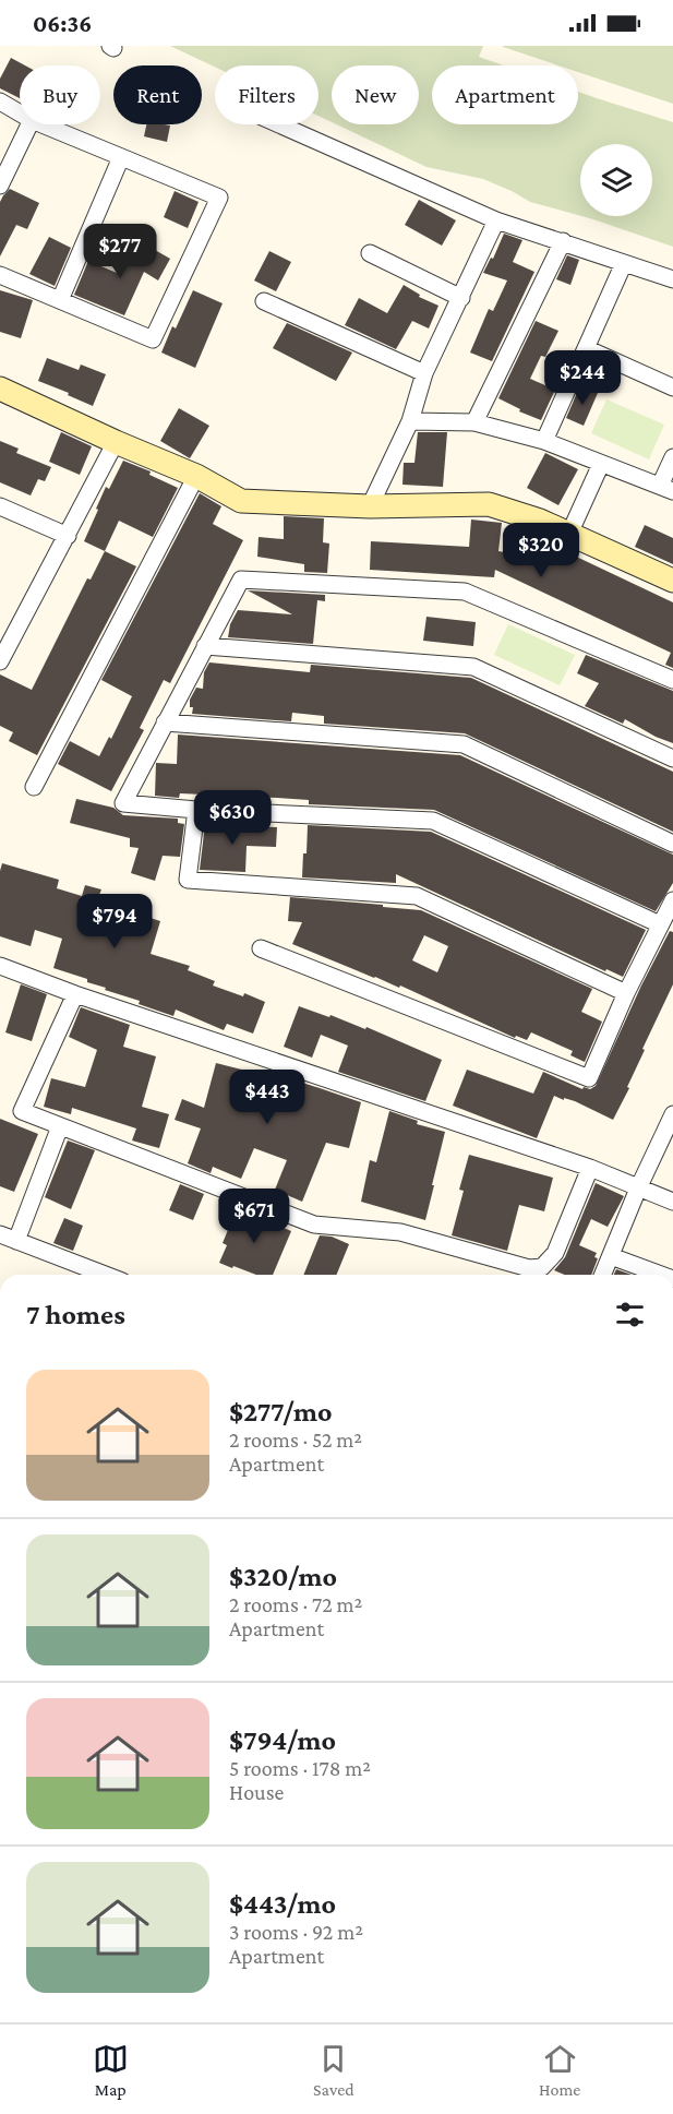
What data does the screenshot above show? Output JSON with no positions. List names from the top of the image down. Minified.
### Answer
{"page":{"status":"06:36","chip":["Buy","Rent","Filters","New","Apartment"],"price":["$277","$244","$320","$630","$794","$443","$671"],"heading":"7 homes","list":[{"name":"$277/mo","note":"2 rooms · 52 m² · Apartment"},{"name":"$320/mo","note":"2 rooms · 72 m² · Apartment"},{"name":"$794/mo","note":"5 rooms · 178 m² · House"},{"name":"$443/mo","note":"3 rooms · 92 m² · Apartment"}],"tabs":["Map","Saved","Home"]}}
